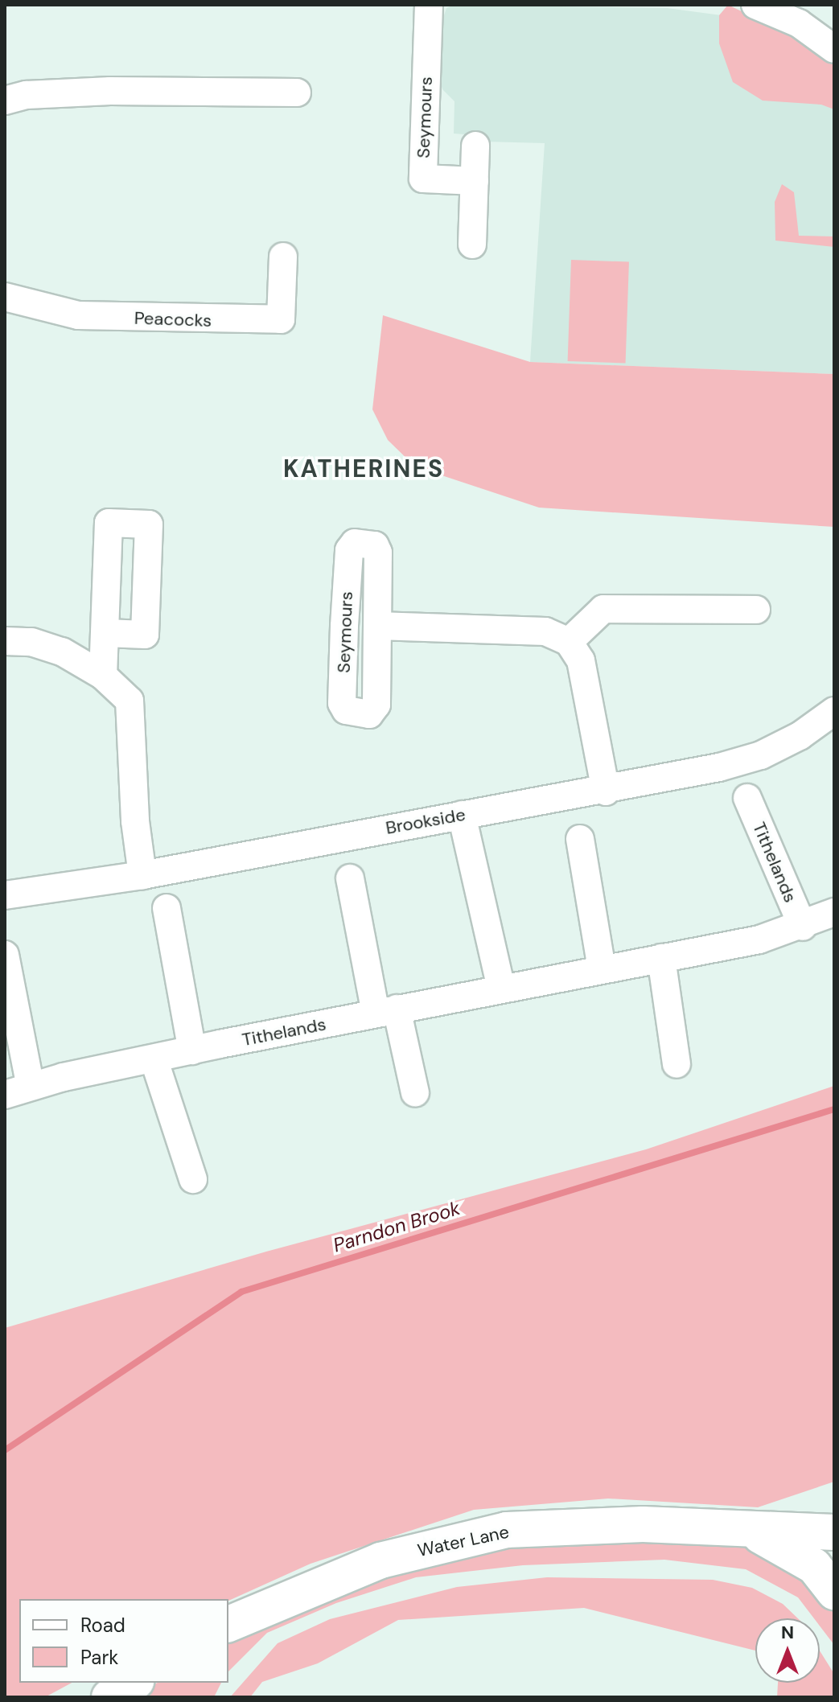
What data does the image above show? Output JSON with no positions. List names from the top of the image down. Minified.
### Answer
{"streets":{"main road":["Water Lane"],"street":["Seymours","Peacocks","Brookside","Tithelands"]},"districts":["KATHERINES"],"water":["Parndon Brook"],"legend":["Road","Park"],"north":"top"}
